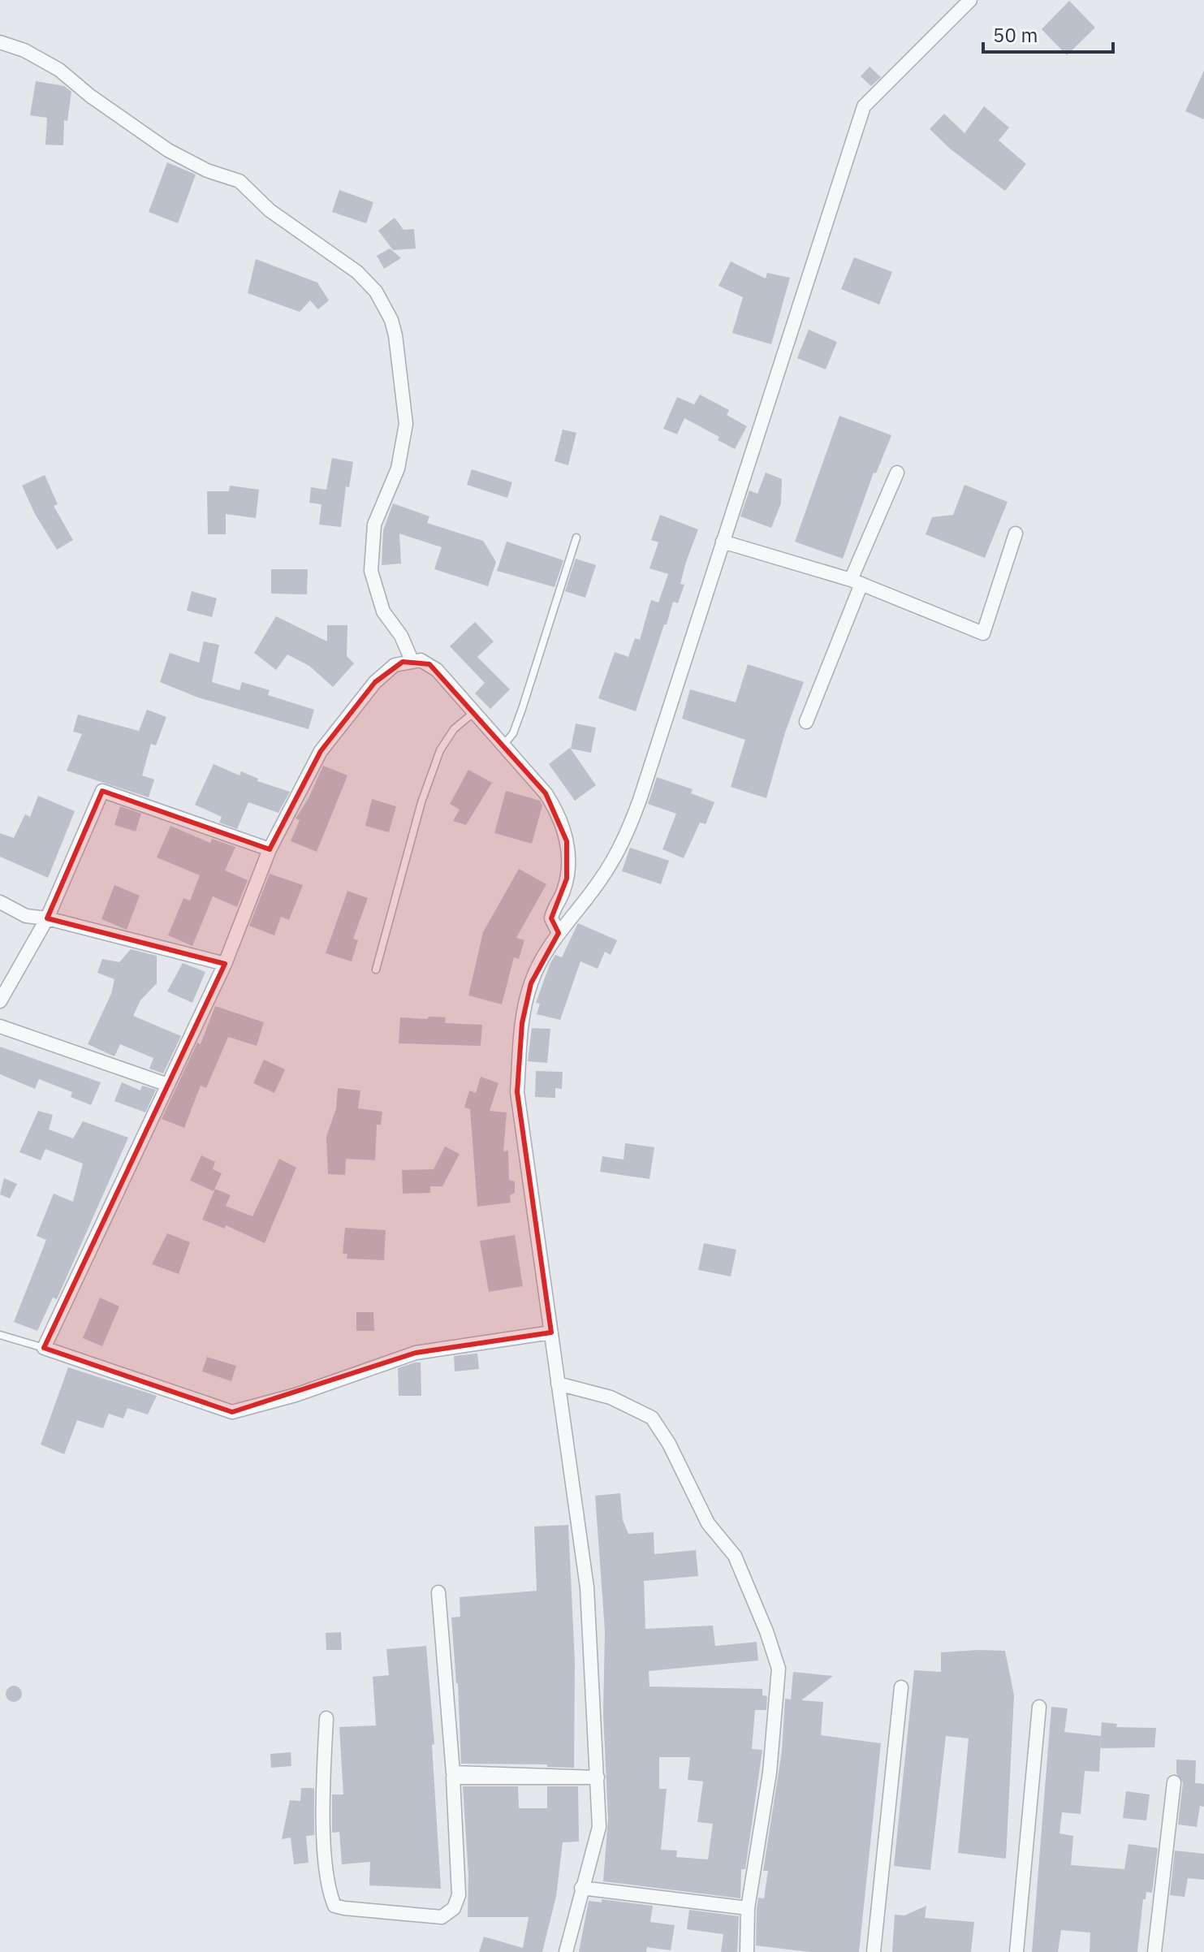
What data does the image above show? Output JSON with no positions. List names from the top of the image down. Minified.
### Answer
{"scale_bar":"50 m"}
